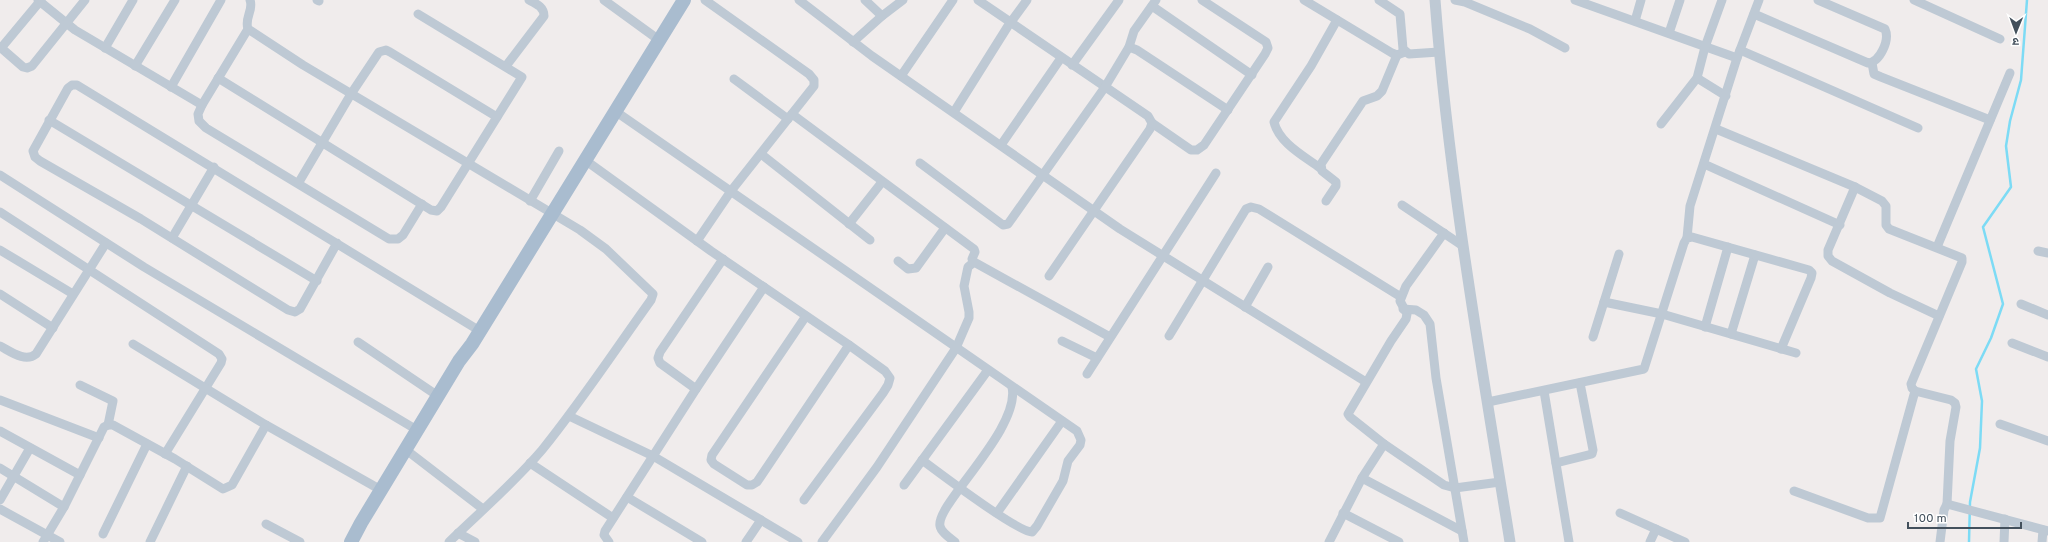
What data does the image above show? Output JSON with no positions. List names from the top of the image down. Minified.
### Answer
{"scale_bar":"100 m","north":"bottom"}
